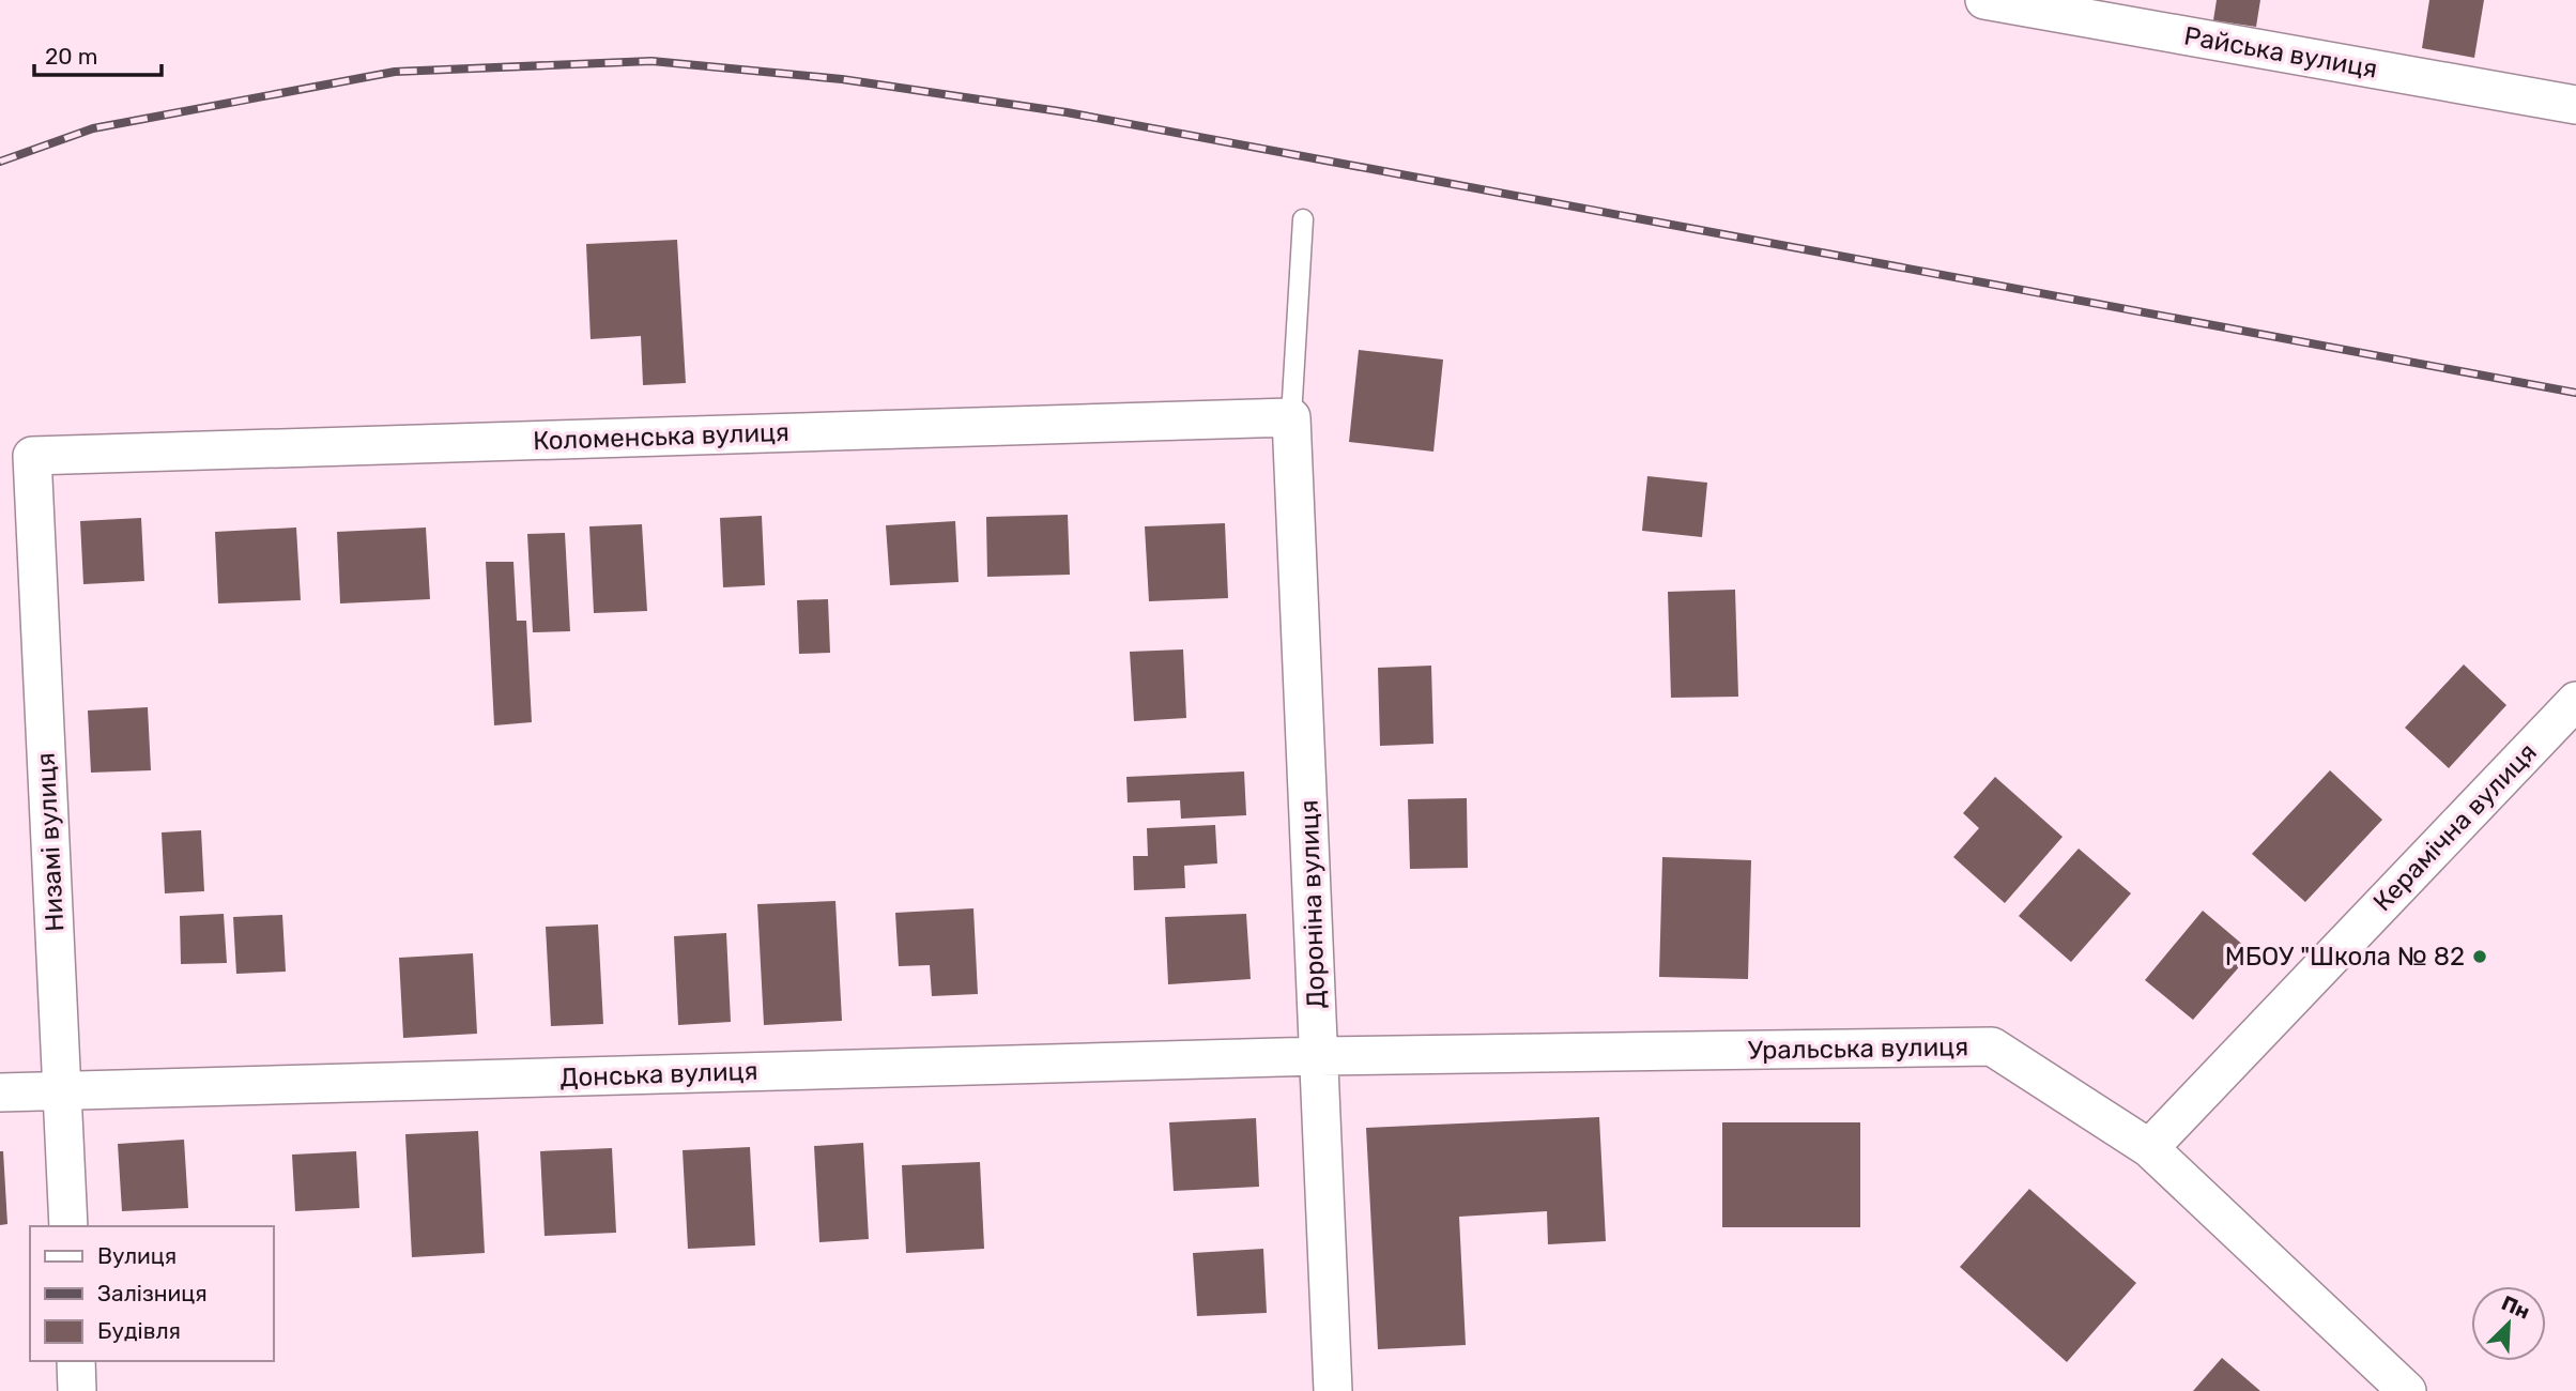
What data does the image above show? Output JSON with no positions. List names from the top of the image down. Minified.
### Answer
{"streets":{"street":["Райська вулиця","Коломенська вулиця","Керамічна вулиця","Низамі вулиця","Дороніна вулиця","Уральська вулиця","Донська вулиця"]},"crossings":[["Коломенська вулиця","Низамі вулиця"],["Коломенська вулиця","Дороніна вулиця"],["Керамічна вулиця","Уральська вулиця"],["Низамі вулиця","Донська вулиця"],["Дороніна вулиця","Уральська вулиця"],["Дороніна вулиця","Донська вулиця"],["Уральська вулиця","Донська вулиця"]],"places":["МБОУ \"Школа № 82"],"legend":["Вулиця","Залізниця","Будівля"],"scale_bar":"20 m","north":"top right"}
